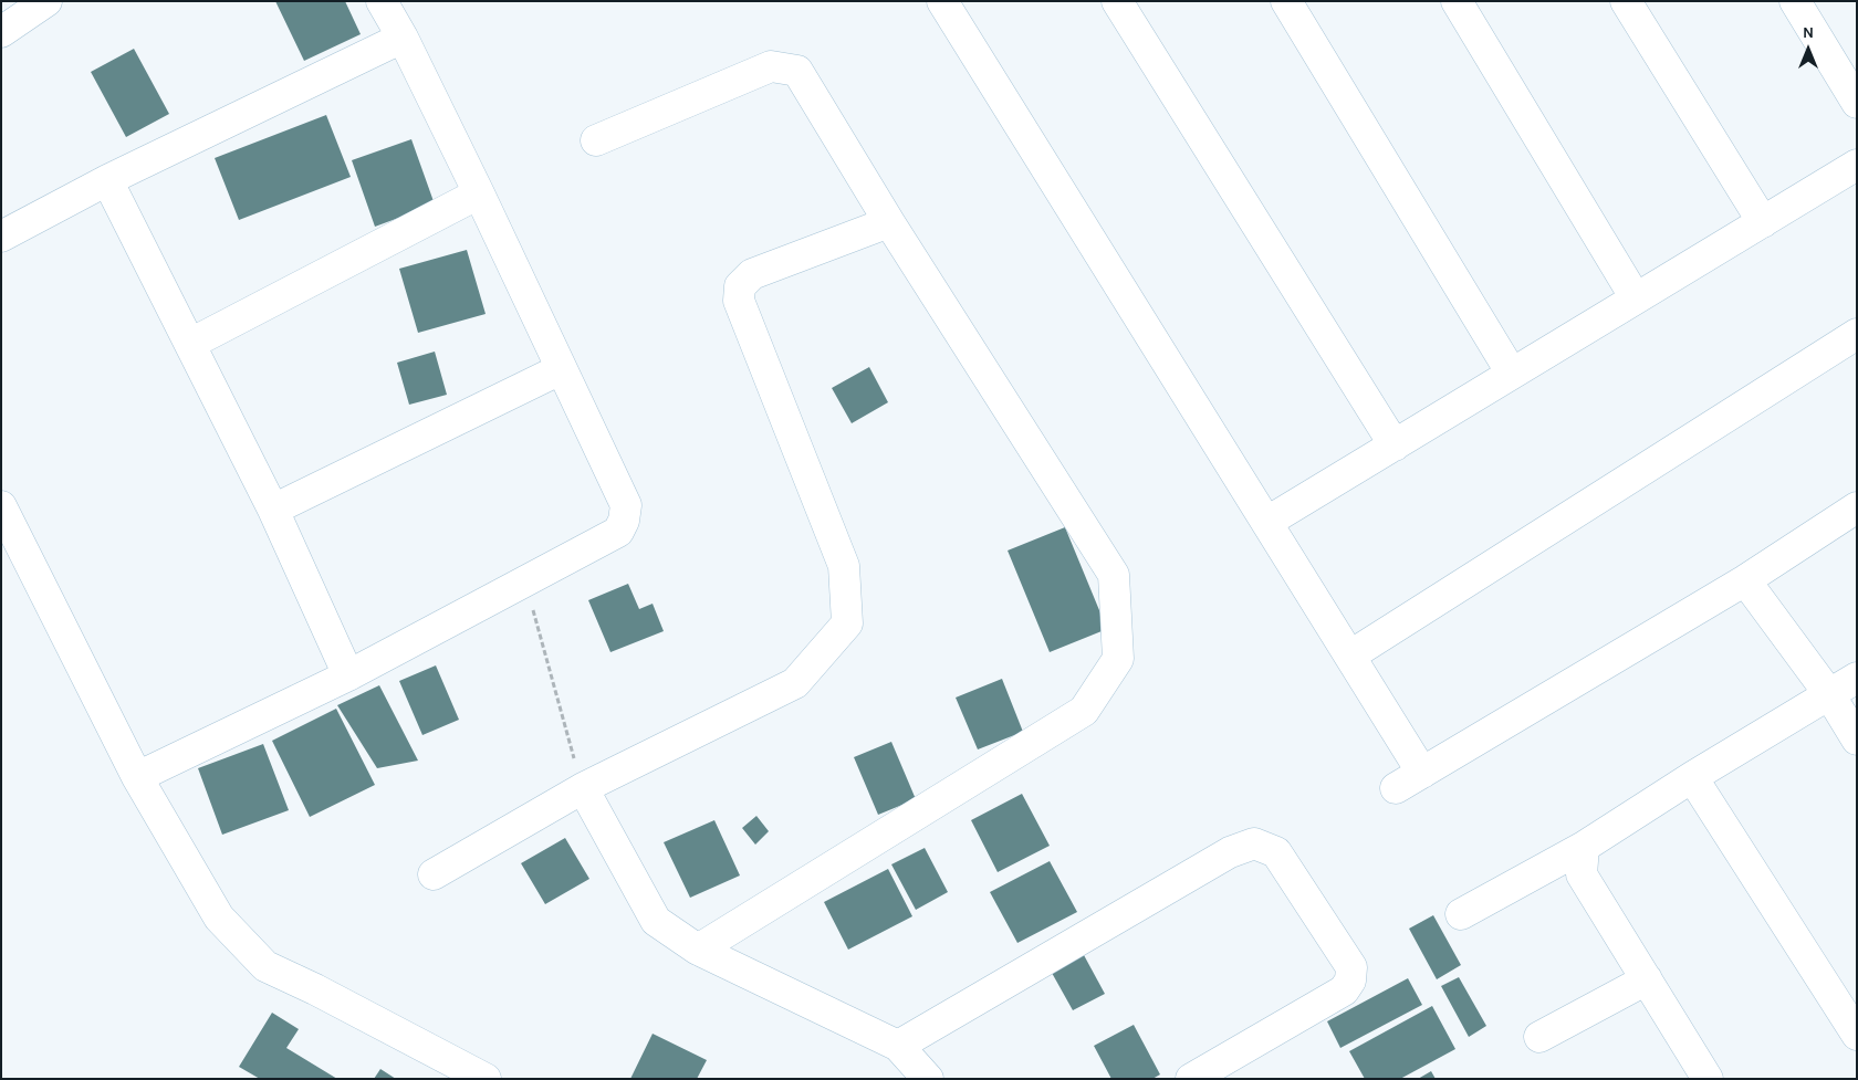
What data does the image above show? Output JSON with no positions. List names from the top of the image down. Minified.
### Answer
{"north":"top"}
